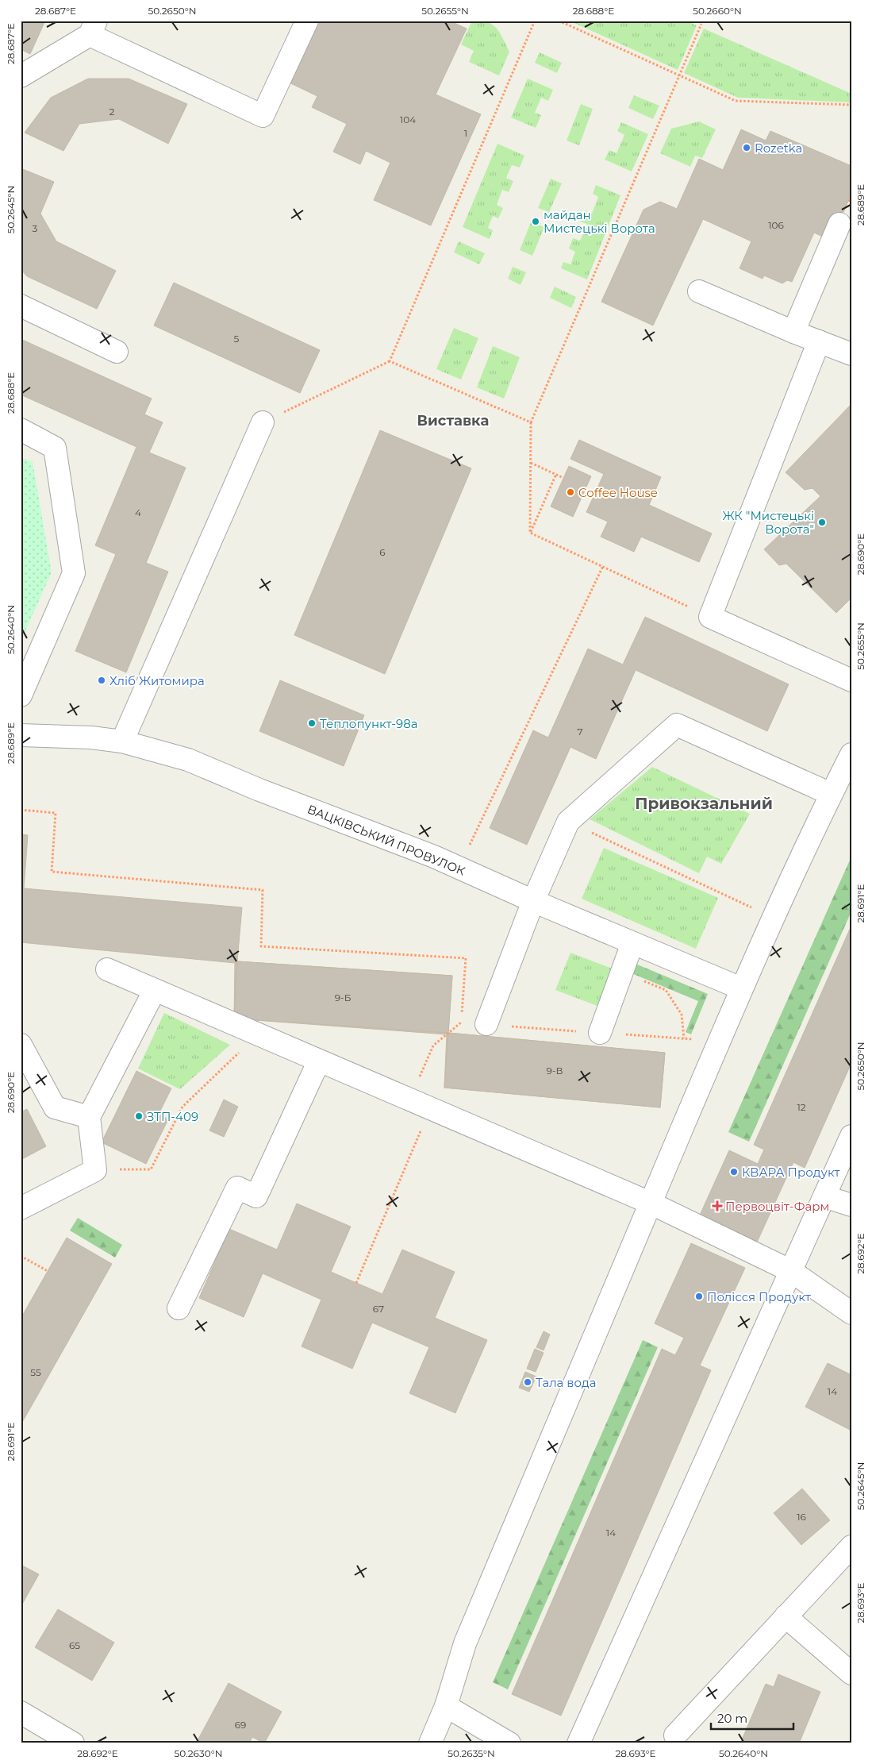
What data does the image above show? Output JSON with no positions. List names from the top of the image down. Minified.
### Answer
{"streets":{"street":["ВАЦКІВСЬКИЙ ПРОВУЛОК"]},"districts":["Виставка","Привокзальний"],"places":{"other":["Rozetka","майдан Мистецькі Ворота","Coffee House","ЖК \"Мистецькі Ворота\"","Хліб Житомира","Теплопункт-98а","ЗТП-409","КВАРА Продукт","Полісся Продукт","Тала вода"],"health":["Первоцвіт-Фарм"]},"house_numbers":["2","104","1","106","3","5","4","6","7","9-Б","9-В","12","67","55","14","16","14","65","69"],"scale_bar":"20 m","coordinates":["28.687°E","50.2650°N","50.2655°N","28.688°E","50.2660°N","28.689°E","50.2645°N","28.690°E","50.2640°N","28.691°E","28.692°E","28.693°E","50.2630°N","50.2635°N"]}
